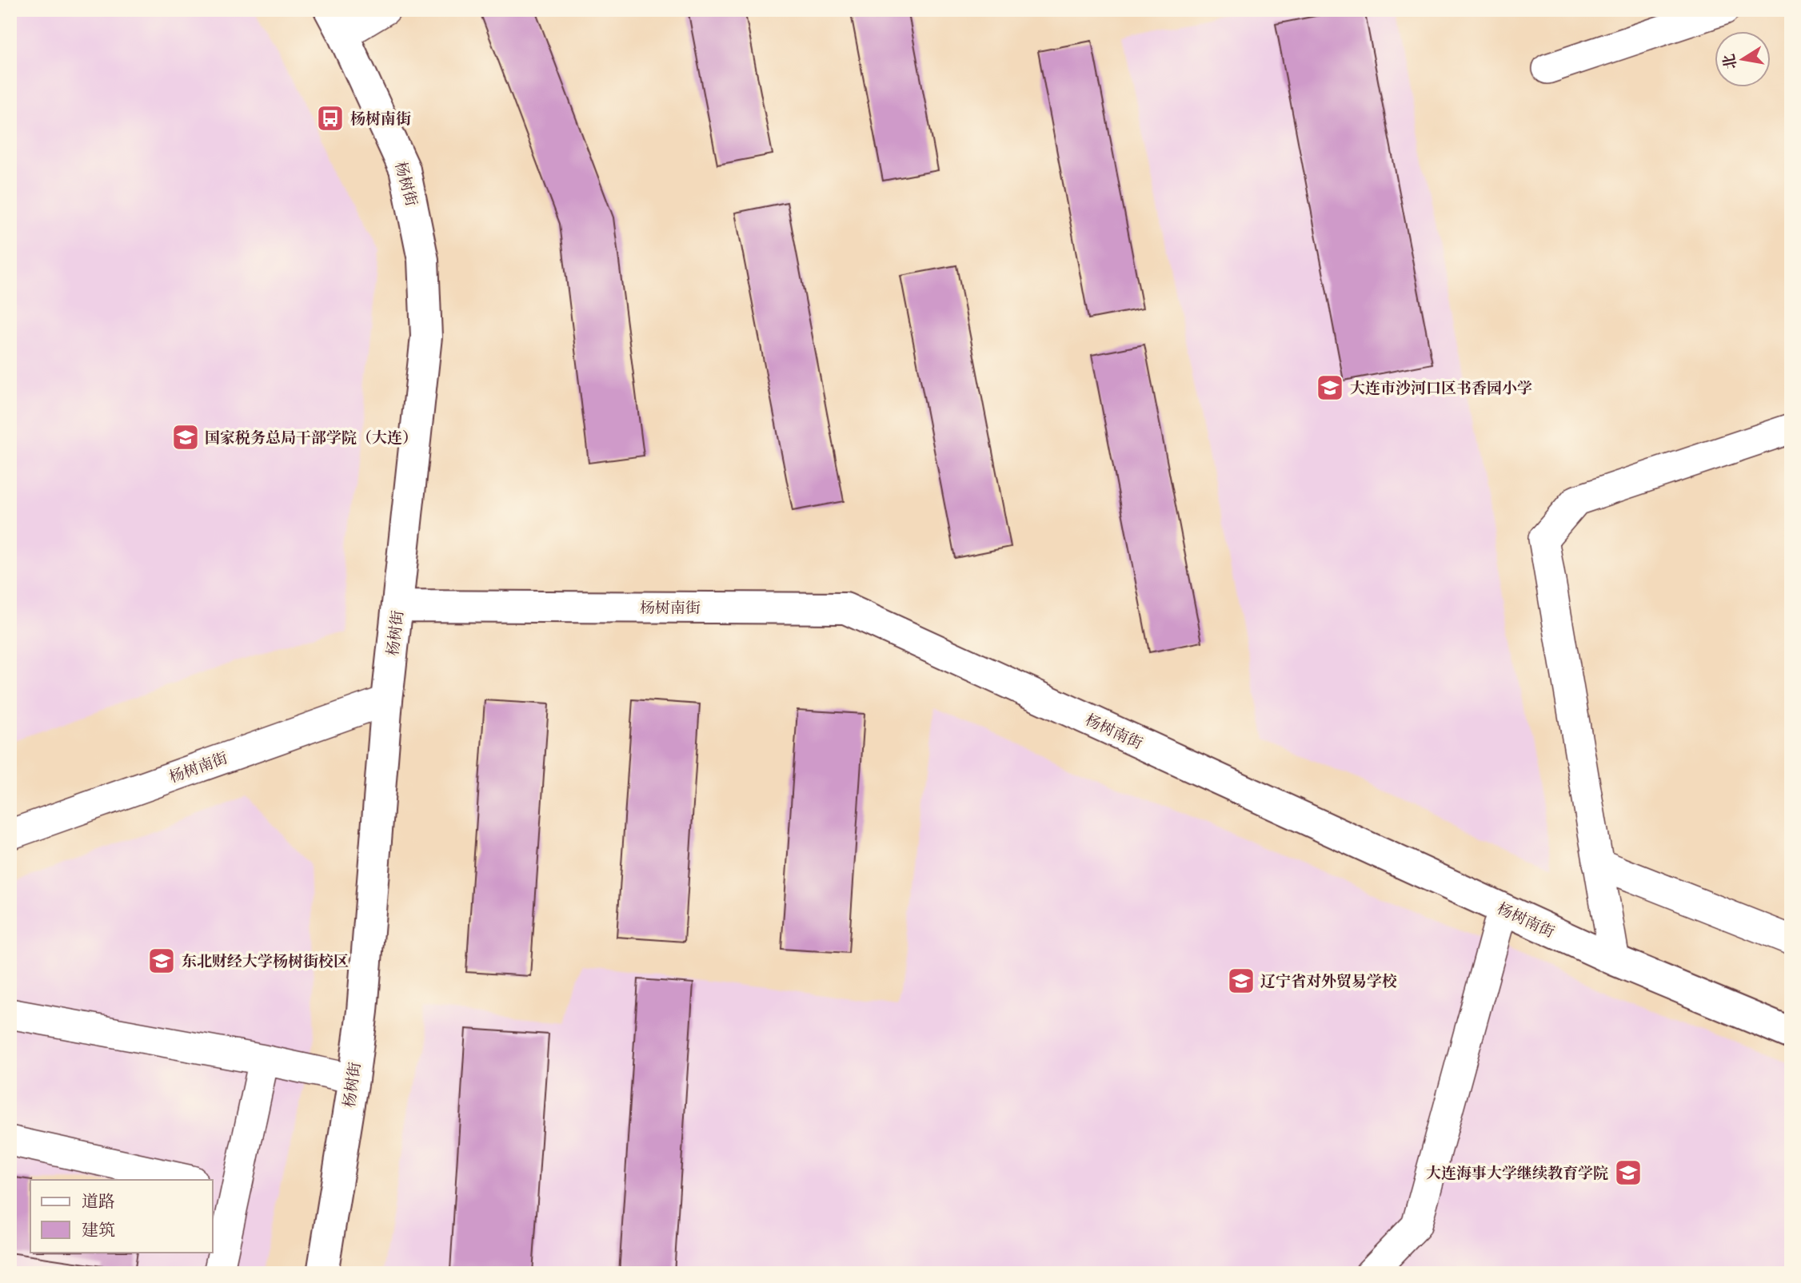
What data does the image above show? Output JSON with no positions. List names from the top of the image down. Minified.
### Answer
{"streets":{"street":["杨树街","杨树南街"]},"crossings":[["杨树街","杨树南街"]],"places":{"bus stop":["杨树南街"],"school or university":["大连市沙河口区书香园小学","国家税务总局干部学院（大连）","东北财经大学杨树街校区","辽宁省对外贸易学校","大连海事大学继续教育学院"]},"legend":["道路","建筑"],"north":"left"}
